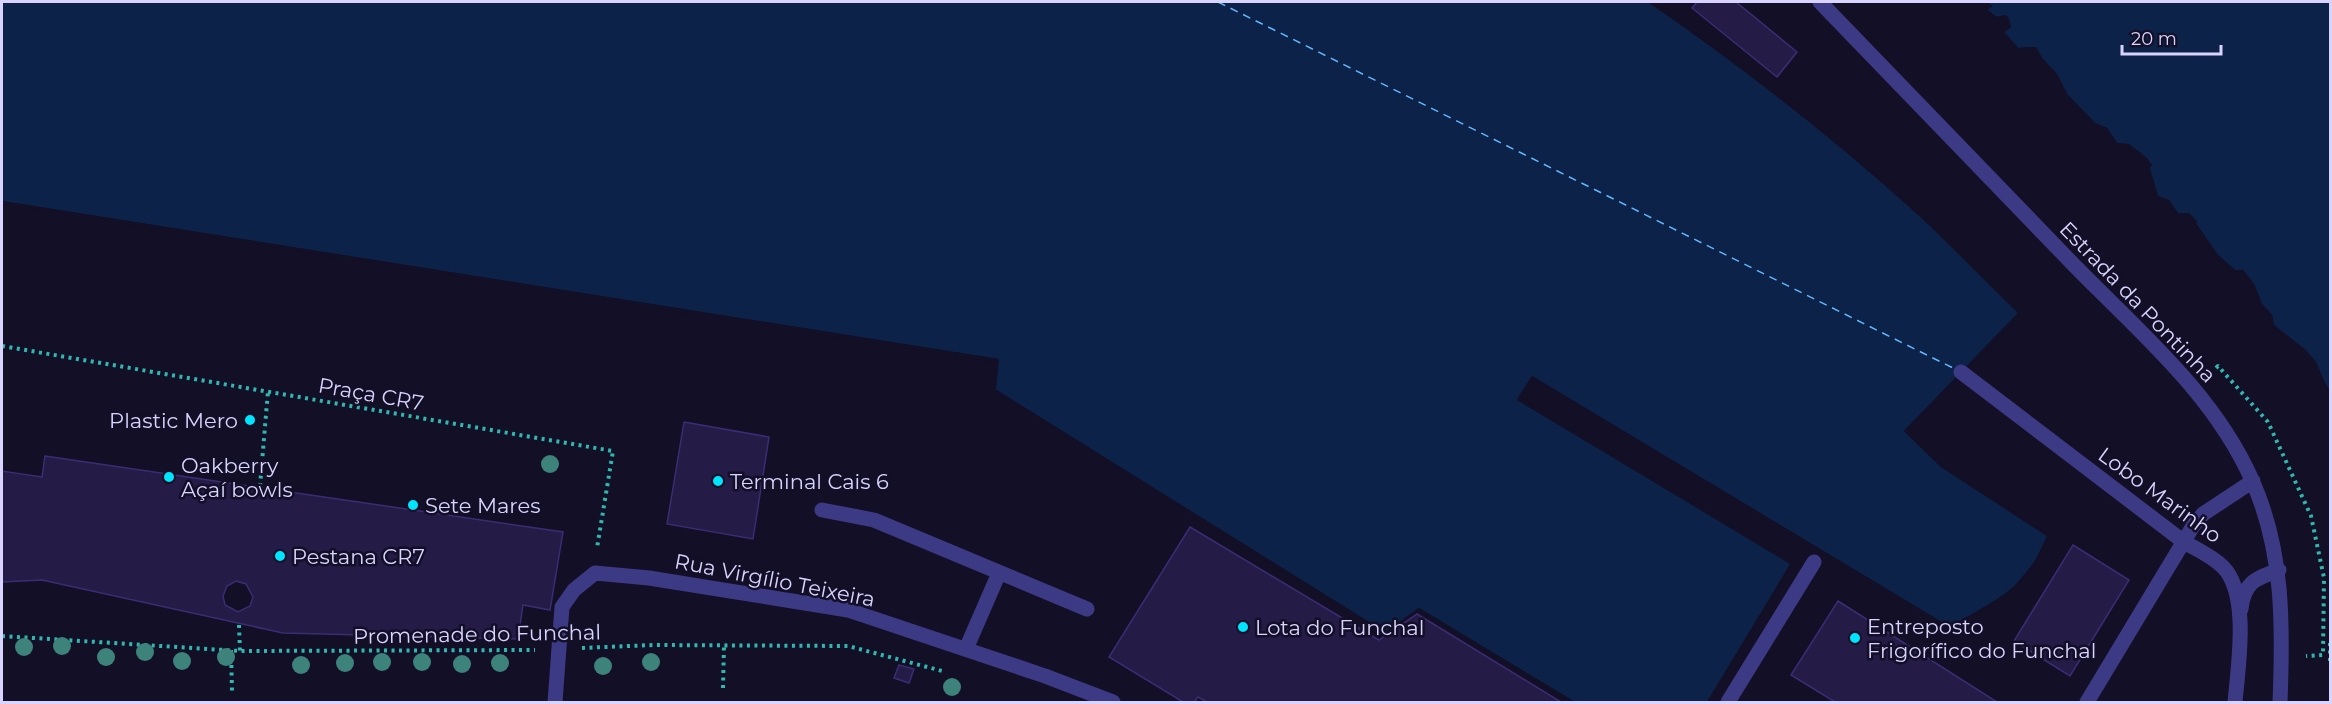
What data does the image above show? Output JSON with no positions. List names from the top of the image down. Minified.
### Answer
{"streets":{"lane":["Estrada da Pontinha","Lobo Marinho","Rua Virgílio Teixeira"],"path":["Praça CR7","Promenade do Funchal"]},"crossings":[["Praça CR7","Rua Virgílio Teixeira"]],"places":["Plastic Mero","Oakberry Açaí bowls","Terminal Cais 6","Sete Mares","Pestana CR7","Lota do Funchal","Entreposto Frigorífico do Funchal"],"scale_bar":"20 m"}
